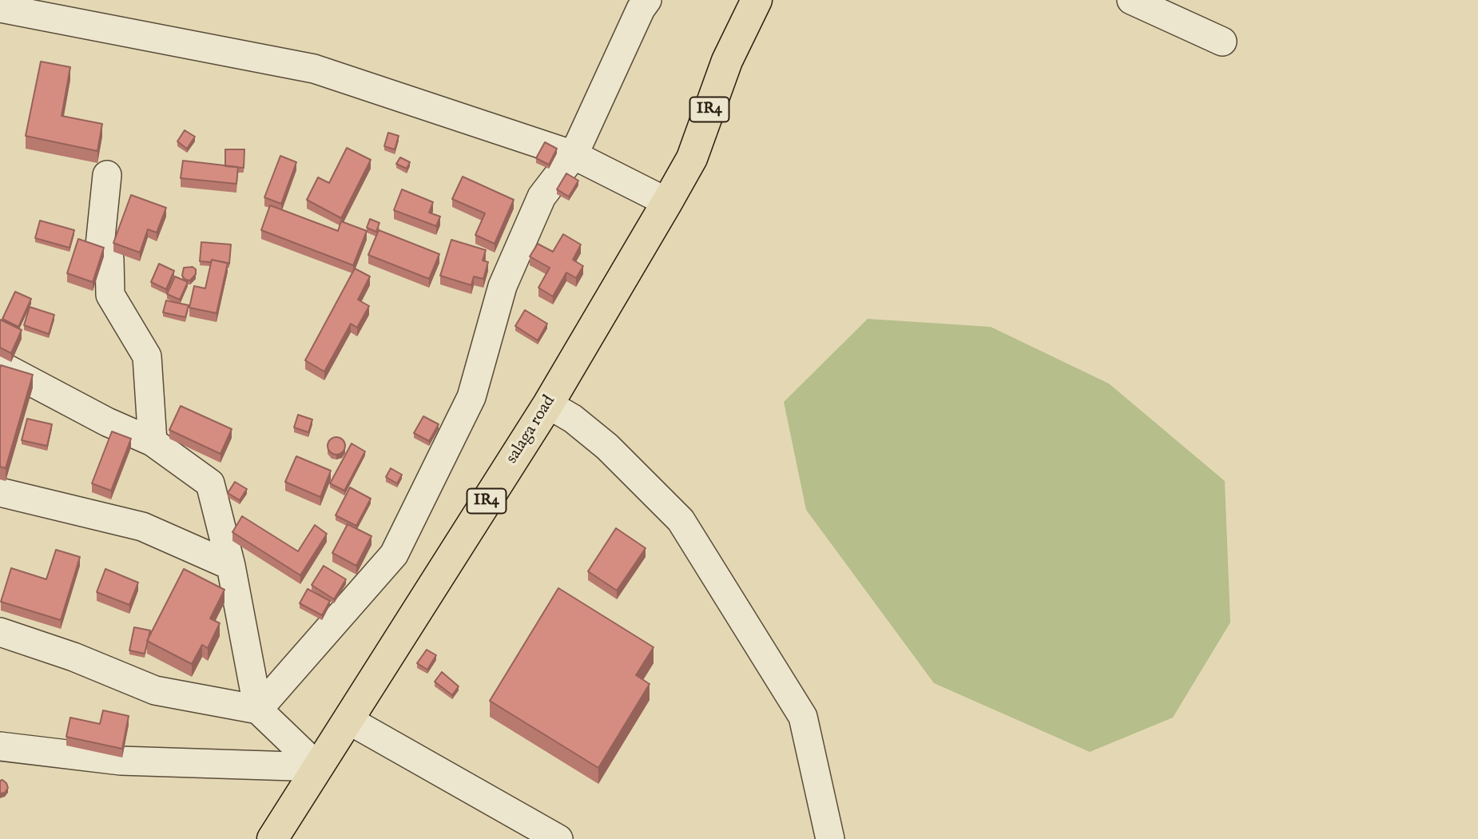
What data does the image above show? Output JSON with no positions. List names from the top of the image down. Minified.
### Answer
{"streets":{"main road":["IR4","salaga road"]}}
